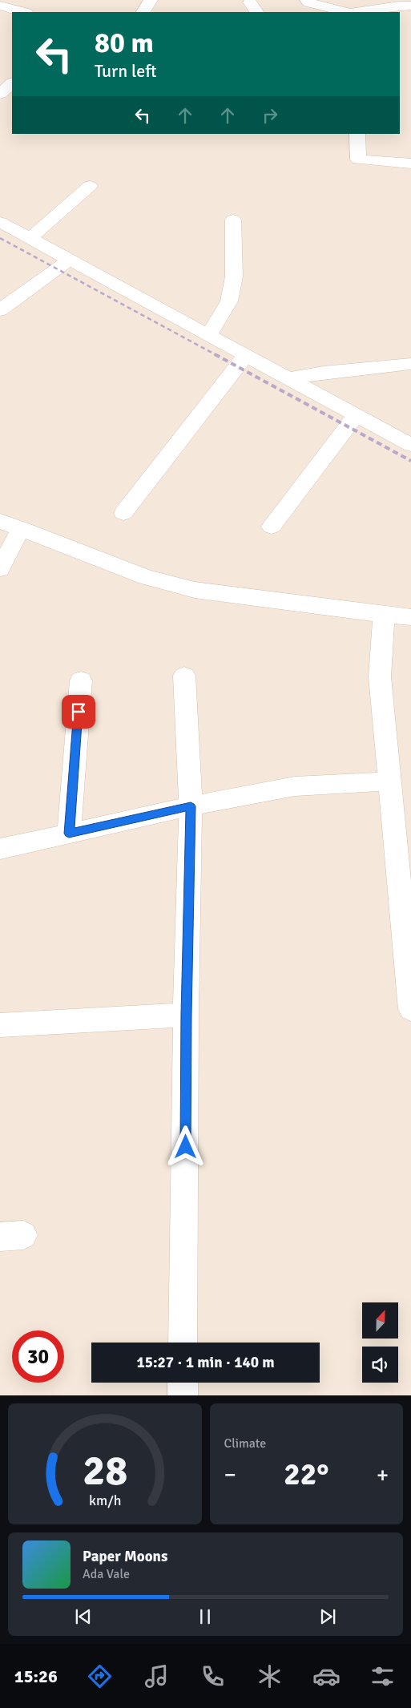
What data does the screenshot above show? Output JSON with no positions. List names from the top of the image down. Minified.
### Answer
{"north":"top","page":{"turn":["80 m","Turn left"],"limit":"30","trip":"15:27 · 1 min · 140 m","tile":"Climate","heat":["−","22°","+"],"song":["Paper Moons","Ada Vale"],"tabs":"15:26","gauge":["28","km/h"]}}
